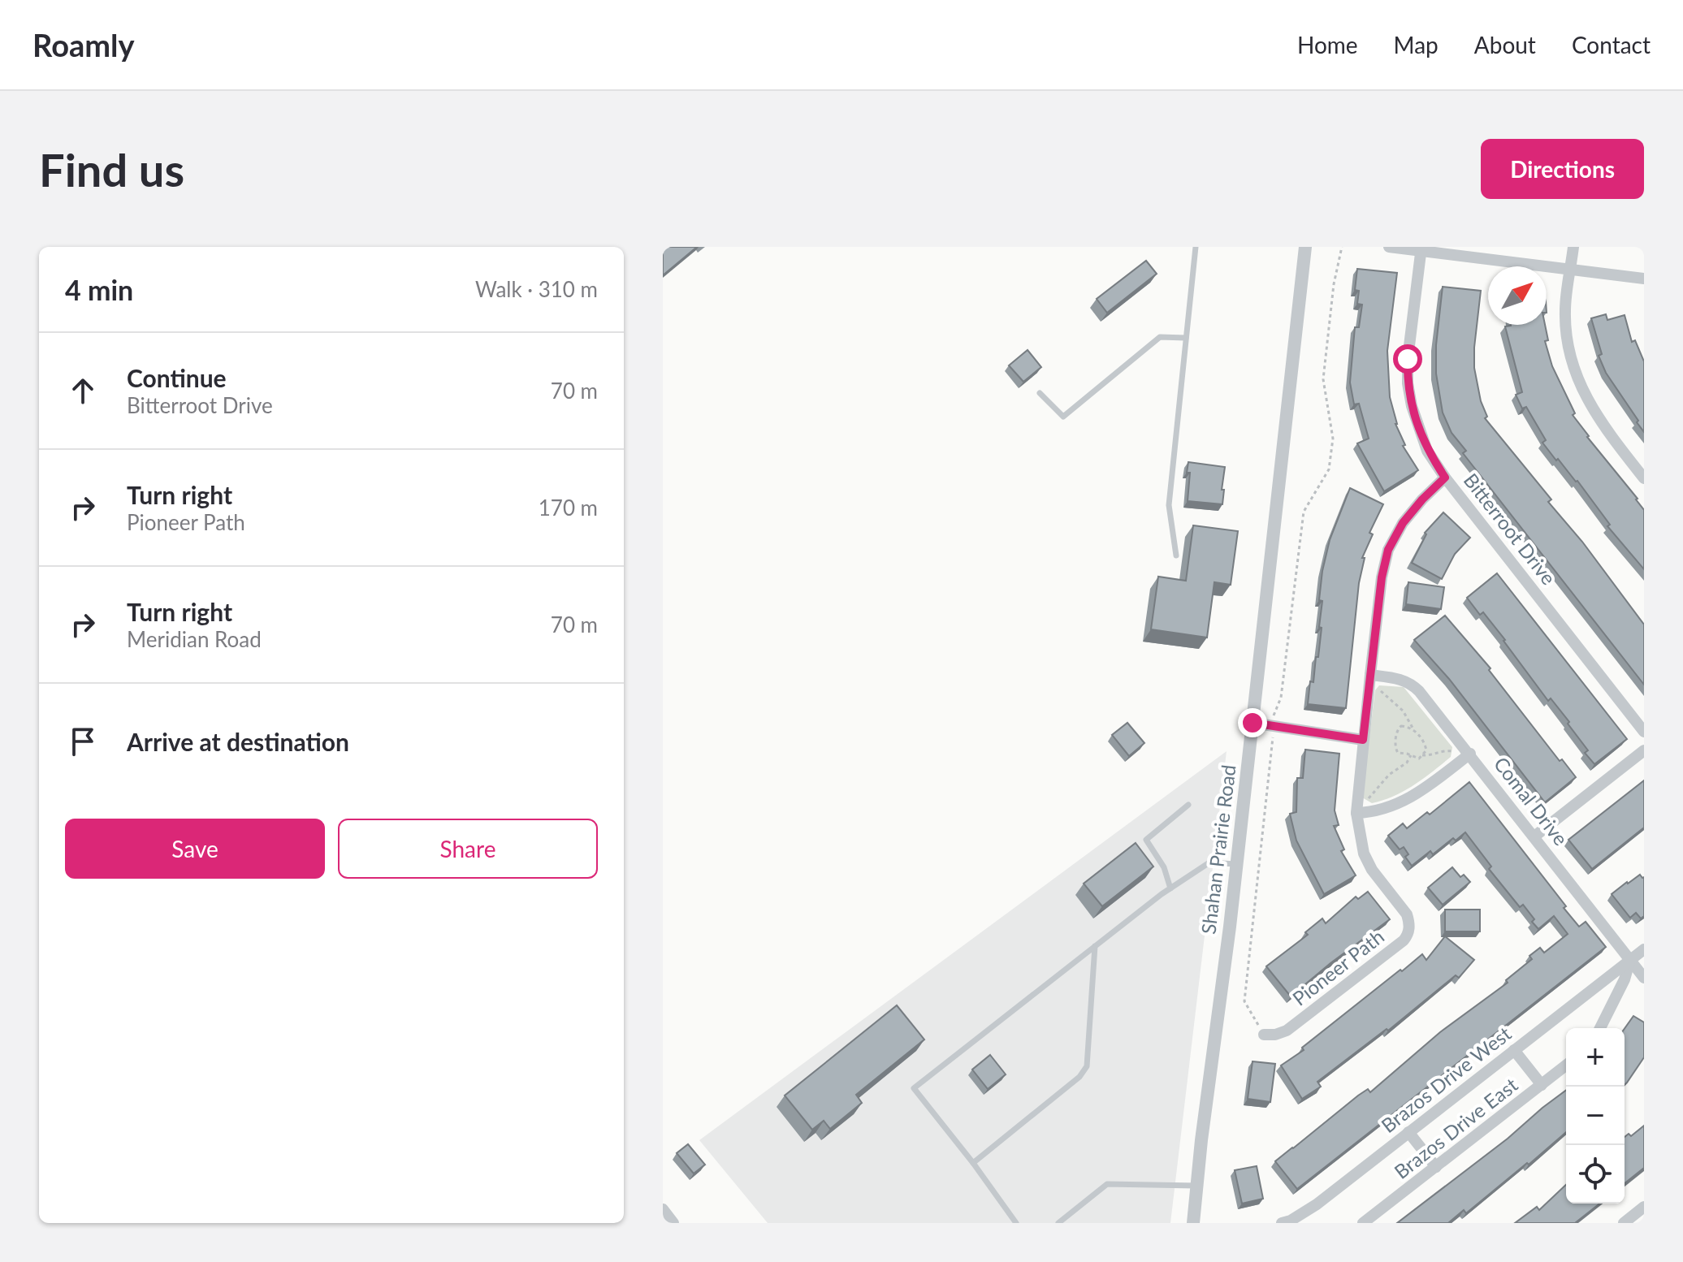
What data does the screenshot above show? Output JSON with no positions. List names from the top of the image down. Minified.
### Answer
{"streets":{"street":["Bitterroot Drive","Comal Drive","Shahan Prairie Road","Pioneer Path","Brazos Drive West","Brazos Drive East"]},"crossings":[["Bitterroot Drive","Pioneer Path"],["Comal Drive","Pioneer Path"],["Comal Drive","Brazos Drive West"]],"north":"top right","page":{"header":"Roamly","nav":["Home","Map","About","Contact"],"buttons":["Directions",["Save","Share"]],"title":"Find us","heading":["4 min","Walk · 310 m"],"list":[["Continue","Bitterroot Drive","70 m"],["Turn right","Pioneer Path","170 m"],["Turn right","Meridian Road","70 m"],"Arrive at destination"],"map_buttons":["+","−"]}}
